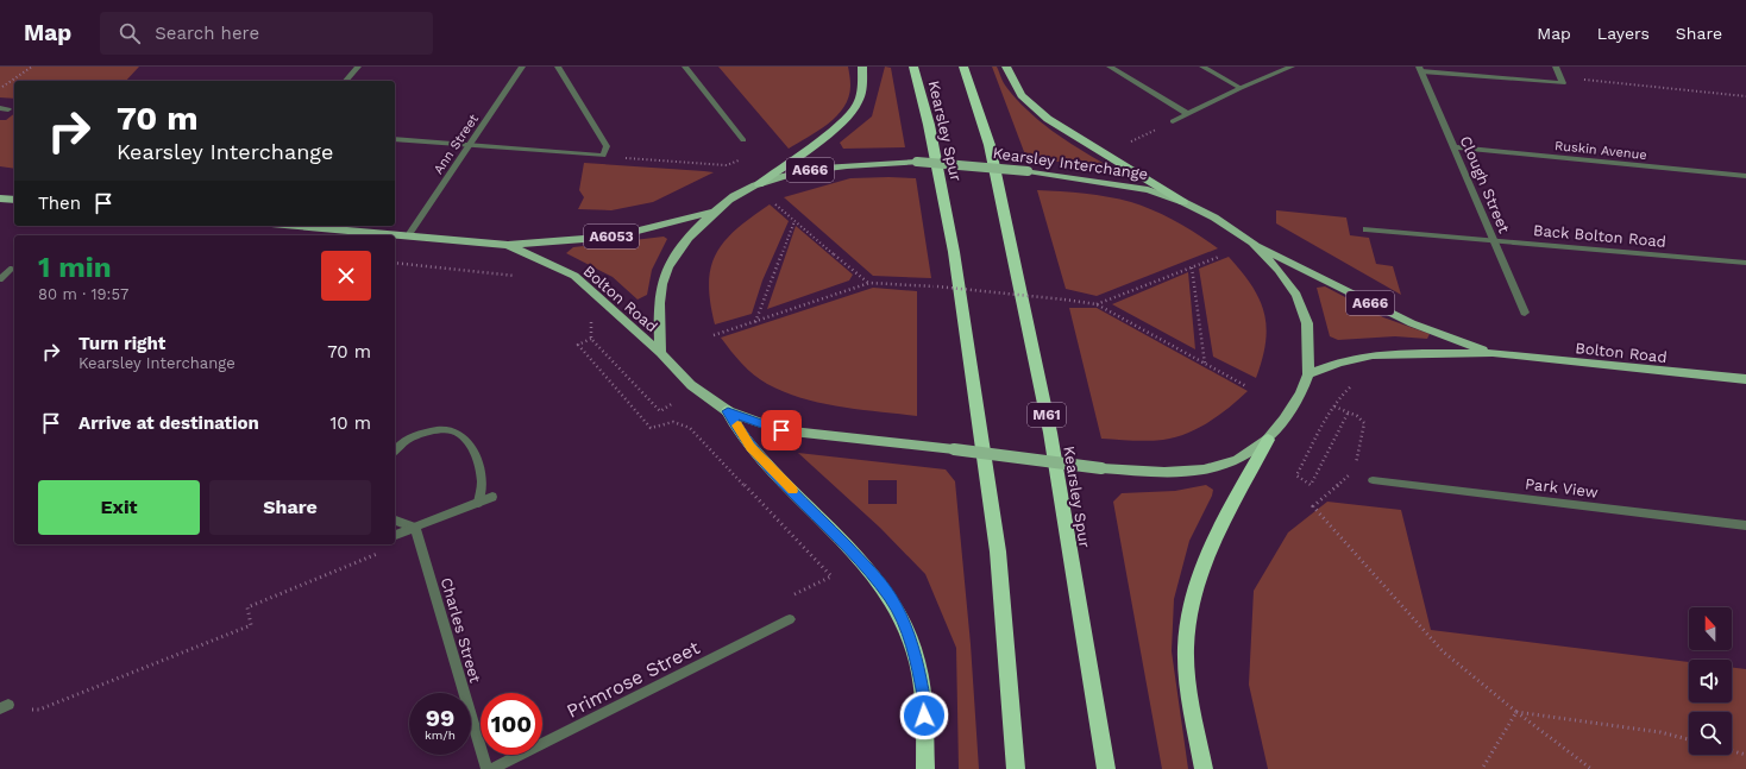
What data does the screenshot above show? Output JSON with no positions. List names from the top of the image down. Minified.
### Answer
{"streets":{"highway":["Kearsley Spur","A666","M61"],"main road":["Kearsley Interchange","A6053","Bolton Road"],"street":["Ann Street","Ruskin Avenue","Clough Street","Back Bolton Road","Park View","Charles Street","Primrose Street"]},"crossings":[["Ann Street","Bolton Road"],["Ruskin Avenue","Clough Street"],["Kearsley Interchange","A666"],["Kearsley Interchange","Bolton Road"],["Clough Street","Back Bolton Road"]],"north":"top","page":{"header":"Map","search":"Search here","nav":["Map","Layers","Share"],"turn":["70 m","Kearsley Interchange"],"then":"Then","heading":["1 min","80 m · 19:57"],"list":[{"name":"Turn right","note":"Kearsley Interchange","value":"70 m"},{"name":"Arrive at destination","value":"10 m"}],"buttons":["Exit","Share"],"speed":"99 km/h","limit":"100"}}
